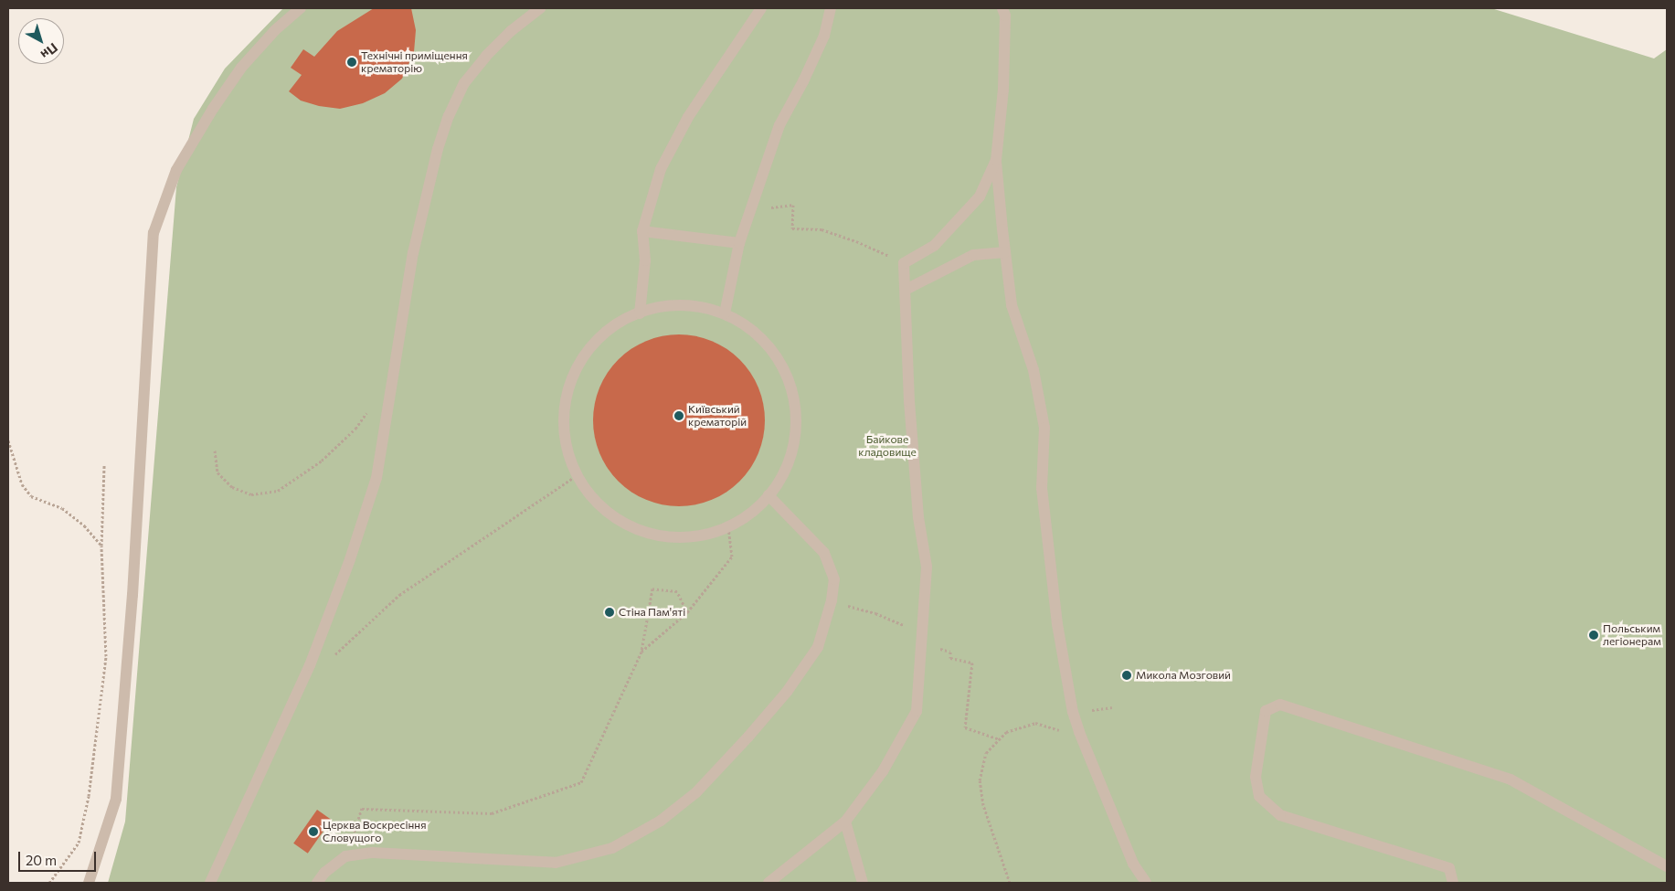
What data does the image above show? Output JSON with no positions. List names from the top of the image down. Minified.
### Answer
{"parks":["Байкове кладовище"],"places":["Технічні приміщення крематорію","Київський крематорій","Стіна Пам'яті","Польським легіонерам","Микола Мозговий","Церква Воскресіння Словущого"],"scale_bar":"20 m","north":"bottom right"}
